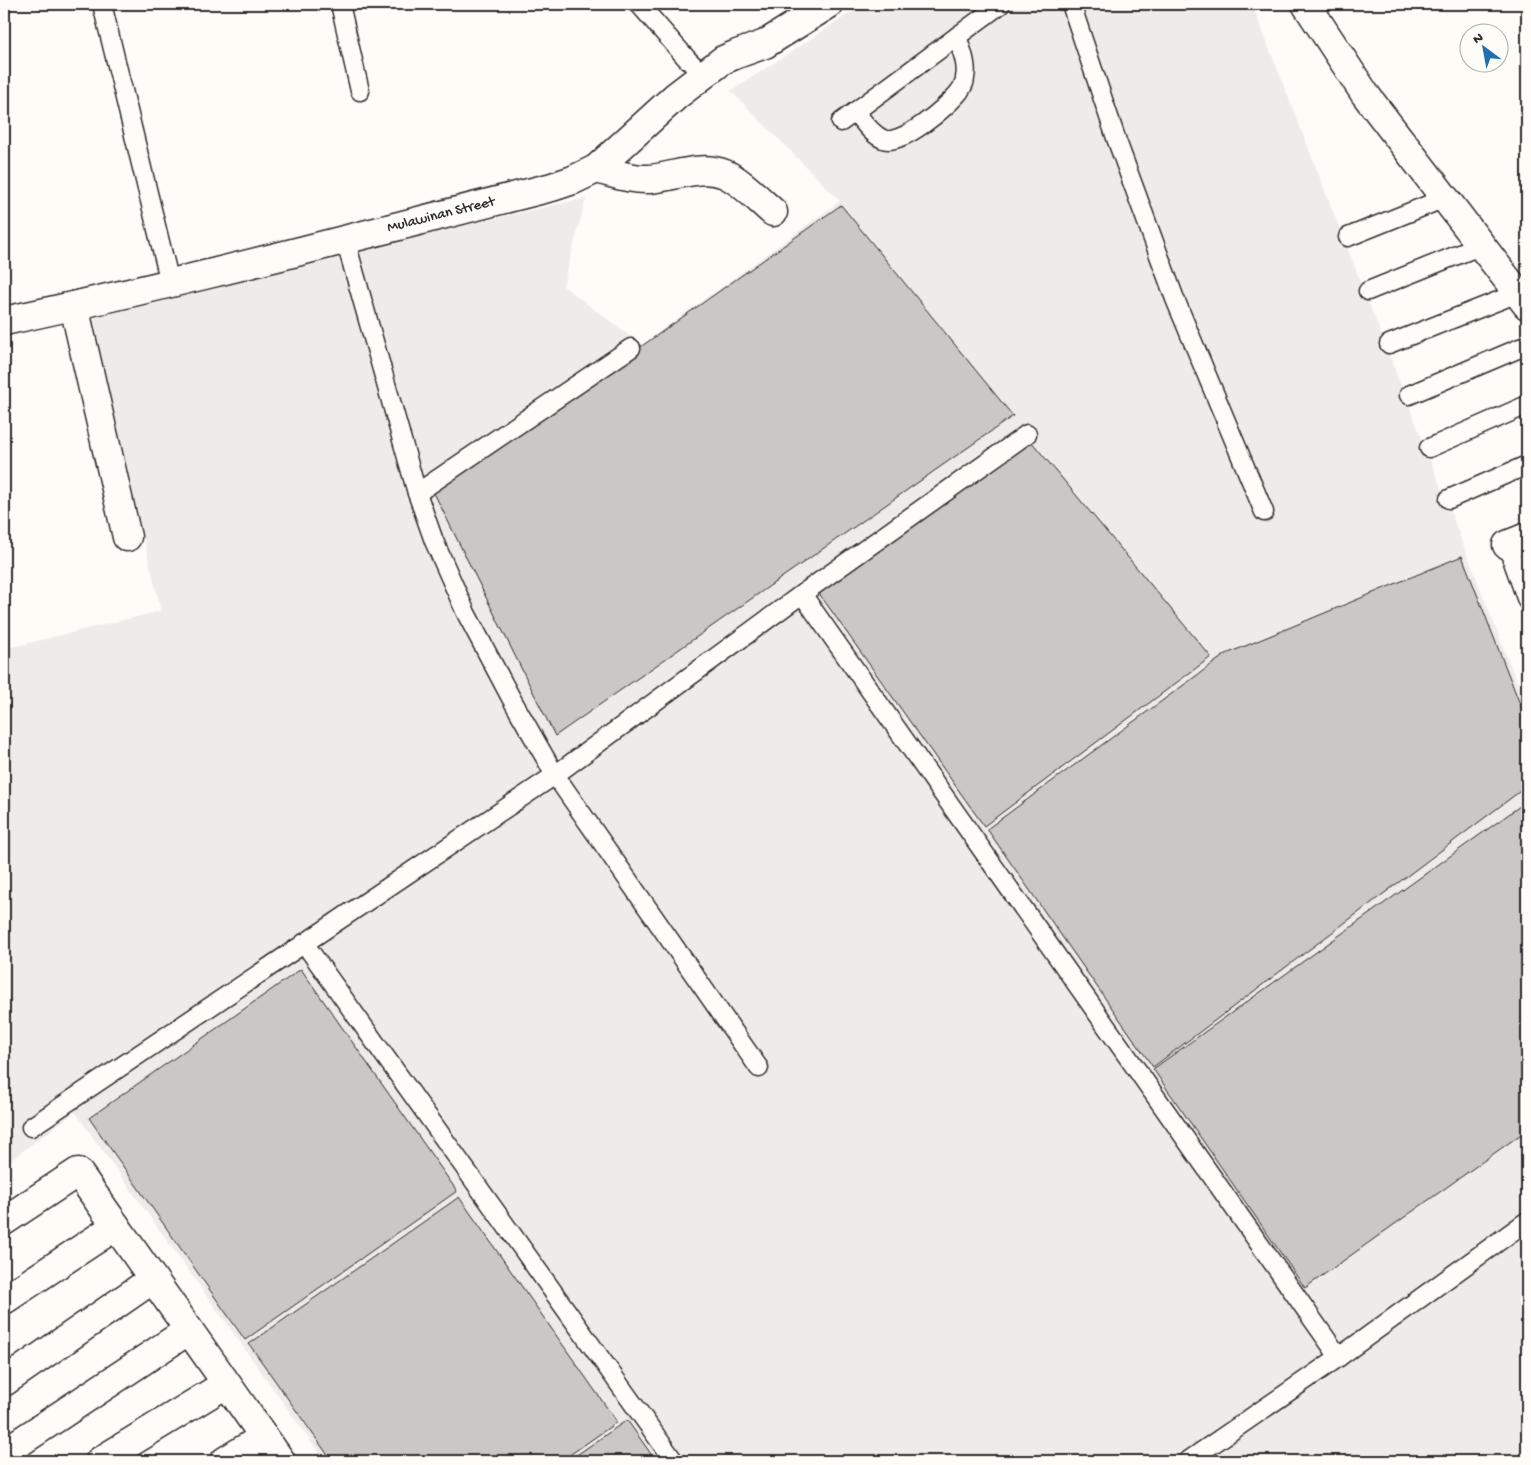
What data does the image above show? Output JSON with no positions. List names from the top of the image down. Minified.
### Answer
{"streets":{"street":["Mulawinan Street"]},"north":"top left"}
